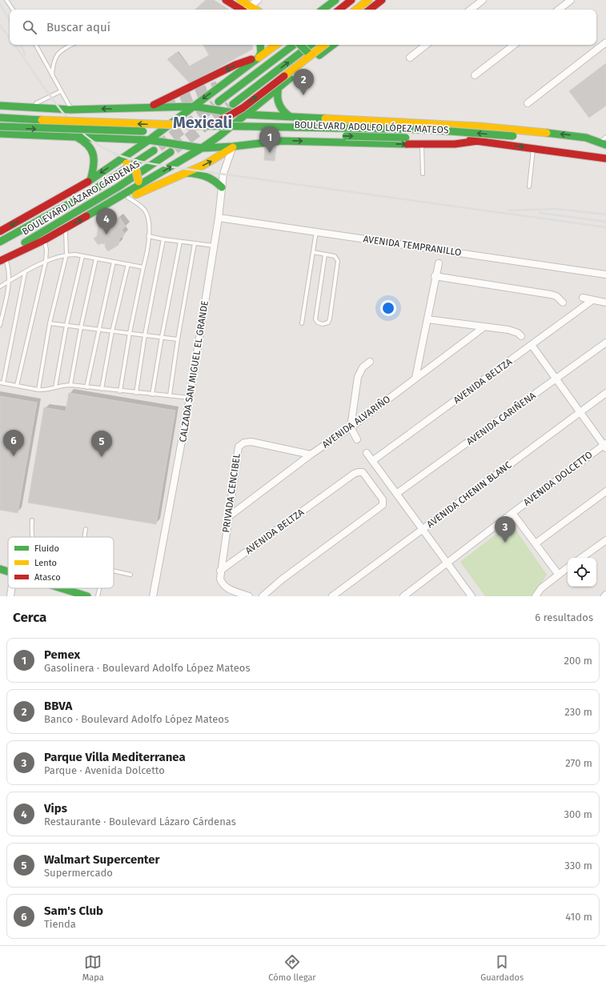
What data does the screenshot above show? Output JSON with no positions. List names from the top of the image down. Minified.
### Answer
{"streets":{"main road":["BOULEVARD ADOLFO LÓPEZ MATEOS","BOULEVARD LÁZARO CÁRDENAS"],"street":["AVENIDA TEMPRANILLO","CALZADA SAN MIGUEL EL GRANDE","AVENIDA BELTZA","AVENIDA CARIÑENA","AVENIDA ALVARIÑO","AVENIDA DOLCETTO","PRIVADA CENCIBEL","AVENIDA CHENIN BLANC"]},"crossings":[["AVENIDA TEMPRANILLO","CALZADA SAN MIGUEL EL GRANDE"],["AVENIDA BELTZA","PRIVADA CENCIBEL"],["AVENIDA ALVARIÑO","PRIVADA CENCIBEL"]],"districts":["Mexicali"],"legend":["Fluido","Lento","Atasco"],"page":{"search":"Buscar aquí","pins":["2","1","4","6","5","3"],"heading":["Cerca","6 resultados"],"list":[{"mark":"1","name":"Pemex","note":"Gasolinera · Boulevard Adolfo López Mateos","value":"200 m"},{"mark":"2","name":"BBVA","note":"Banco · Boulevard Adolfo López Mateos","value":"230 m"},{"mark":"3","name":"Parque Villa Mediterranea","note":"Parque · Avenida Dolcetto","value":"270 m"},{"mark":"4","name":"Vips","note":"Restaurante · Boulevard Lázaro Cárdenas","value":"300 m"},{"mark":"5","name":"Walmart Supercenter","note":"Supermercado","value":"330 m"},{"mark":"6","name":"Sam's Club","note":"Tienda","value":"410 m"}],"nav":["Mapa","Cómo llegar","Guardados"]}}
